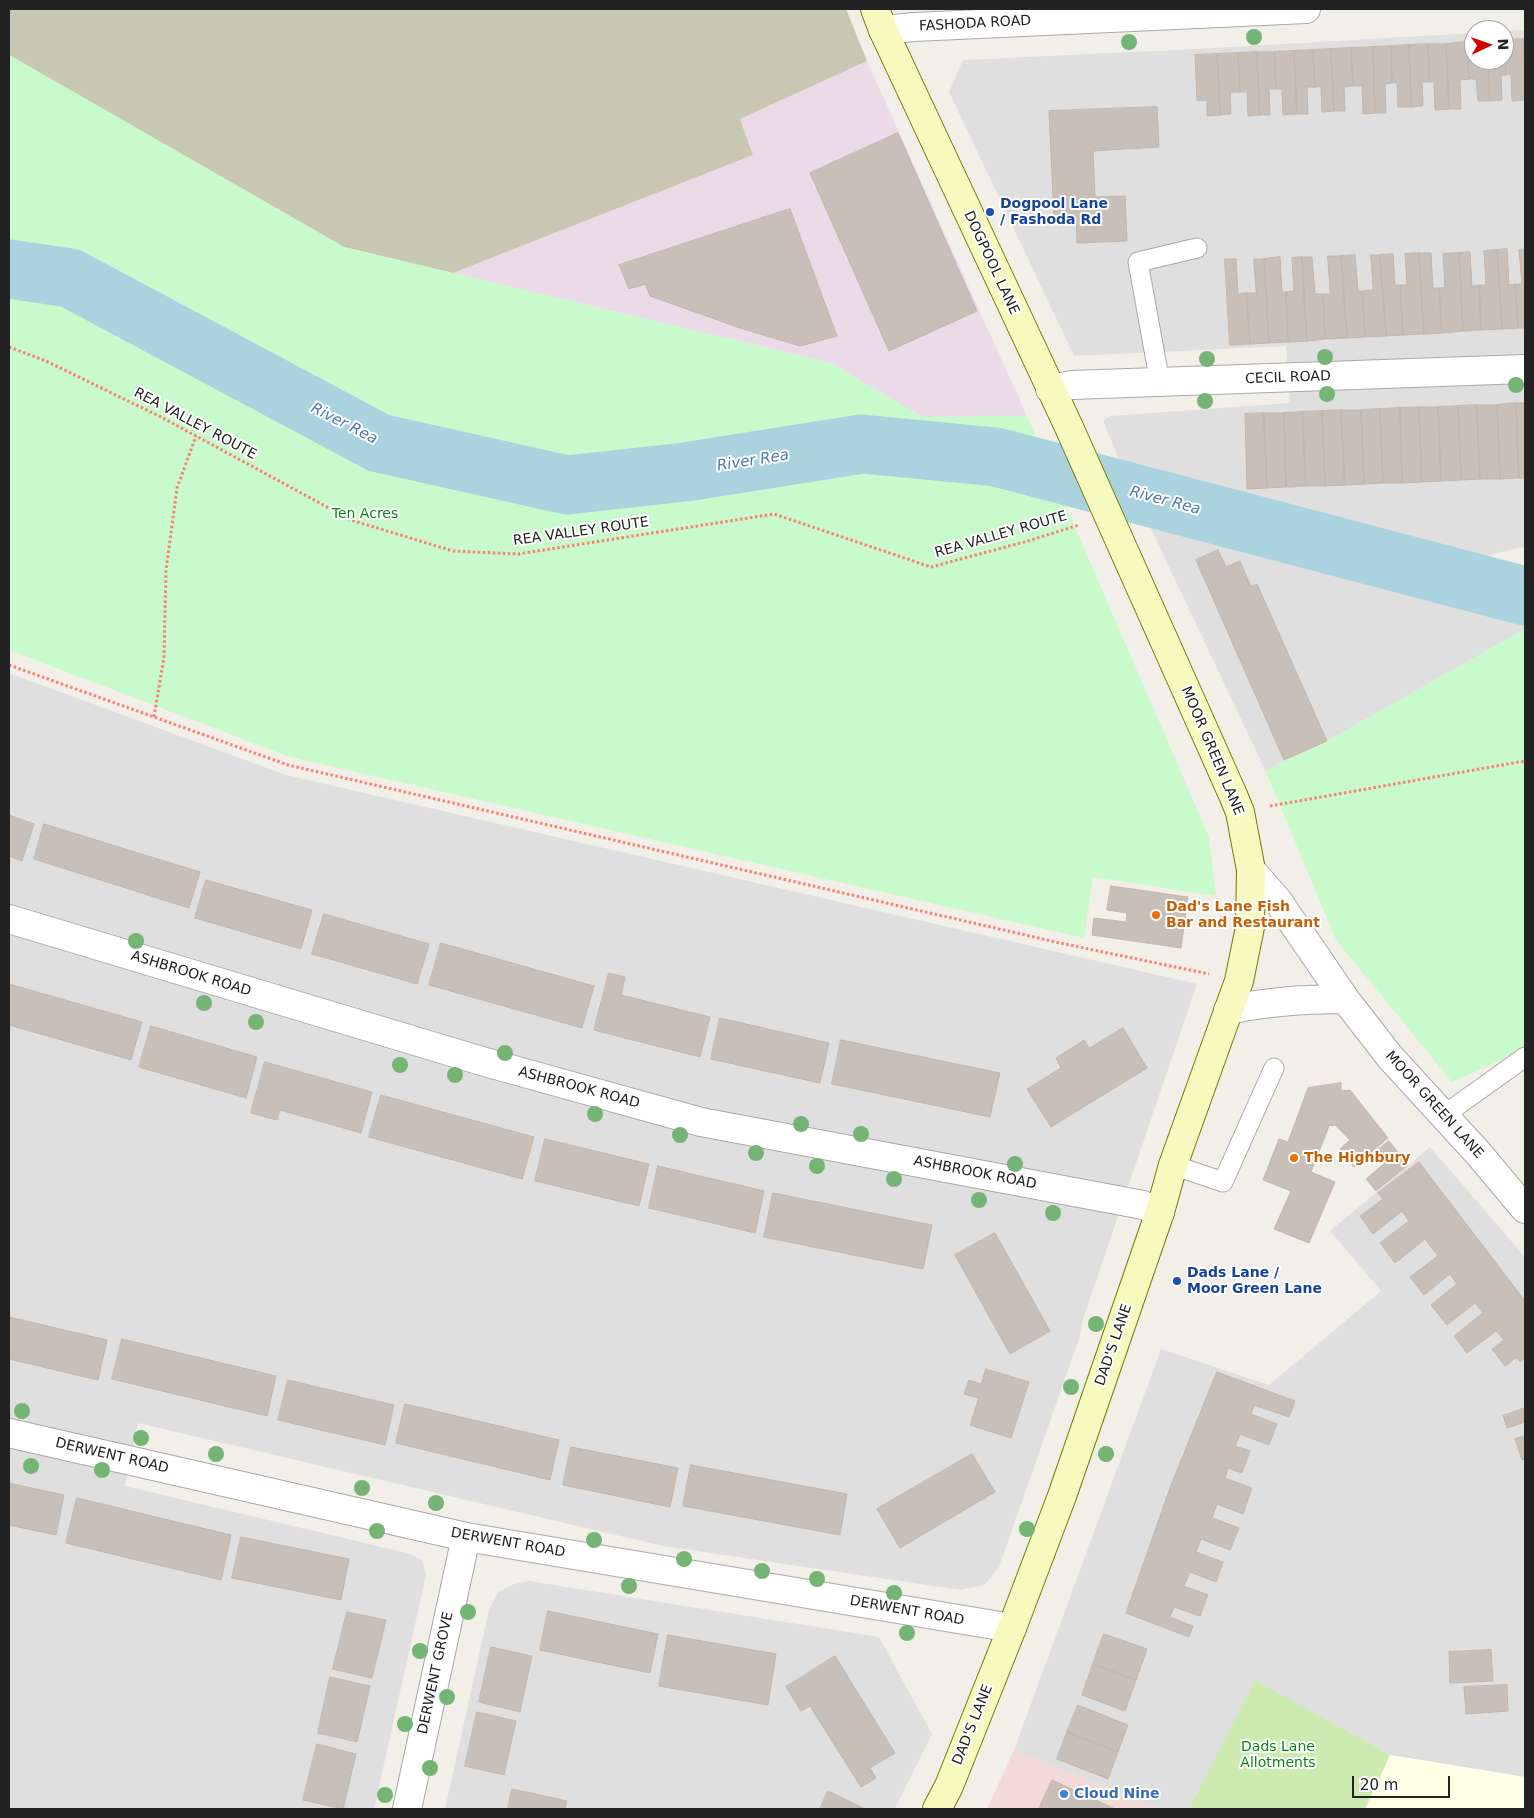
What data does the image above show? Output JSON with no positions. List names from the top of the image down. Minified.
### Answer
{"streets":{"street":["FASHODA ROAD","DOGPOOL LANE","CECIL ROAD","MOOR GREEN LANE","ASHBROOK ROAD","DAD'S LANE","DERWENT ROAD","DERWENT GROVE"],"path":["REA VALLEY ROUTE"]},"crossings":[["FASHODA ROAD","DOGPOOL LANE"],["DOGPOOL LANE","CECIL ROAD"],["DOGPOOL LANE","REA VALLEY ROUTE"],["DOGPOOL LANE","MOOR GREEN LANE"],["REA VALLEY ROUTE","MOOR GREEN LANE"],["MOOR GREEN LANE","DAD'S LANE"],["ASHBROOK ROAD","DAD'S LANE"],["DAD'S LANE","DERWENT ROAD"],["DERWENT ROAD","DERWENT GROVE"]],"water":["River Rea"],"parks":["Ten Acres","Dads Lane Allotments"],"places":["Dogpool Lane / Fashoda Rd","Dad's Lane Fish Bar and Restaurant","The Highbury","Dads Lane / Moor Green Lane","Cloud Nine"],"scale_bar":"20 m","north":"right"}
